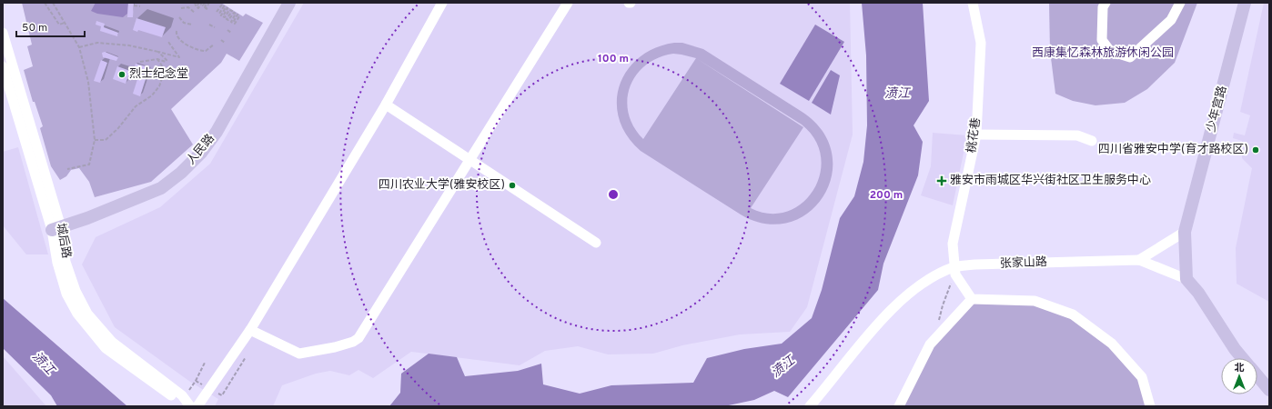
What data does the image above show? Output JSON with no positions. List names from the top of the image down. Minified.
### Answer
{"streets":{"main road":["少年宫路","人民路","张家山路"],"street":["桃花巷","城后路"]},"crossings":[["少年宫路","张家山路"],["桃花巷","张家山路"],["人民路","城后路"]],"water":["𣸣江"],"parks":["西康集忆森林旅游休闲公园"],"places":{"other":["烈士纪念堂","四川省雅安中学(育才路校区)","四川农业大学(雅安校区)"],"health":["雅安市雨城区华兴街社区卫生服务中心"]},"scale_bar":"50 m","north":"top","rings":["100 m","200 m"]}
